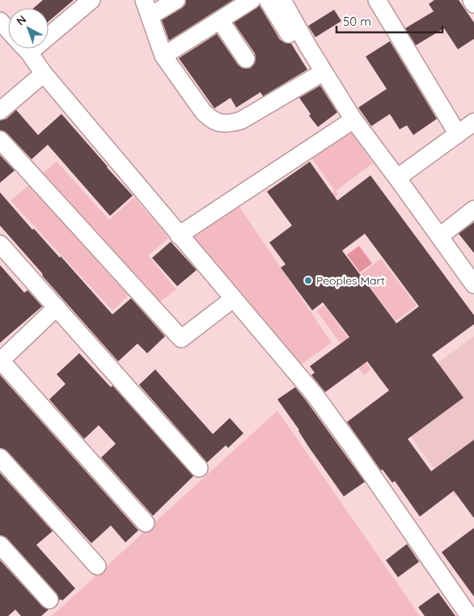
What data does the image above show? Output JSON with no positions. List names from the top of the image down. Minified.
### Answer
{"places":["Peoples Mart"],"scale_bar":"50 m","north":"top left"}
